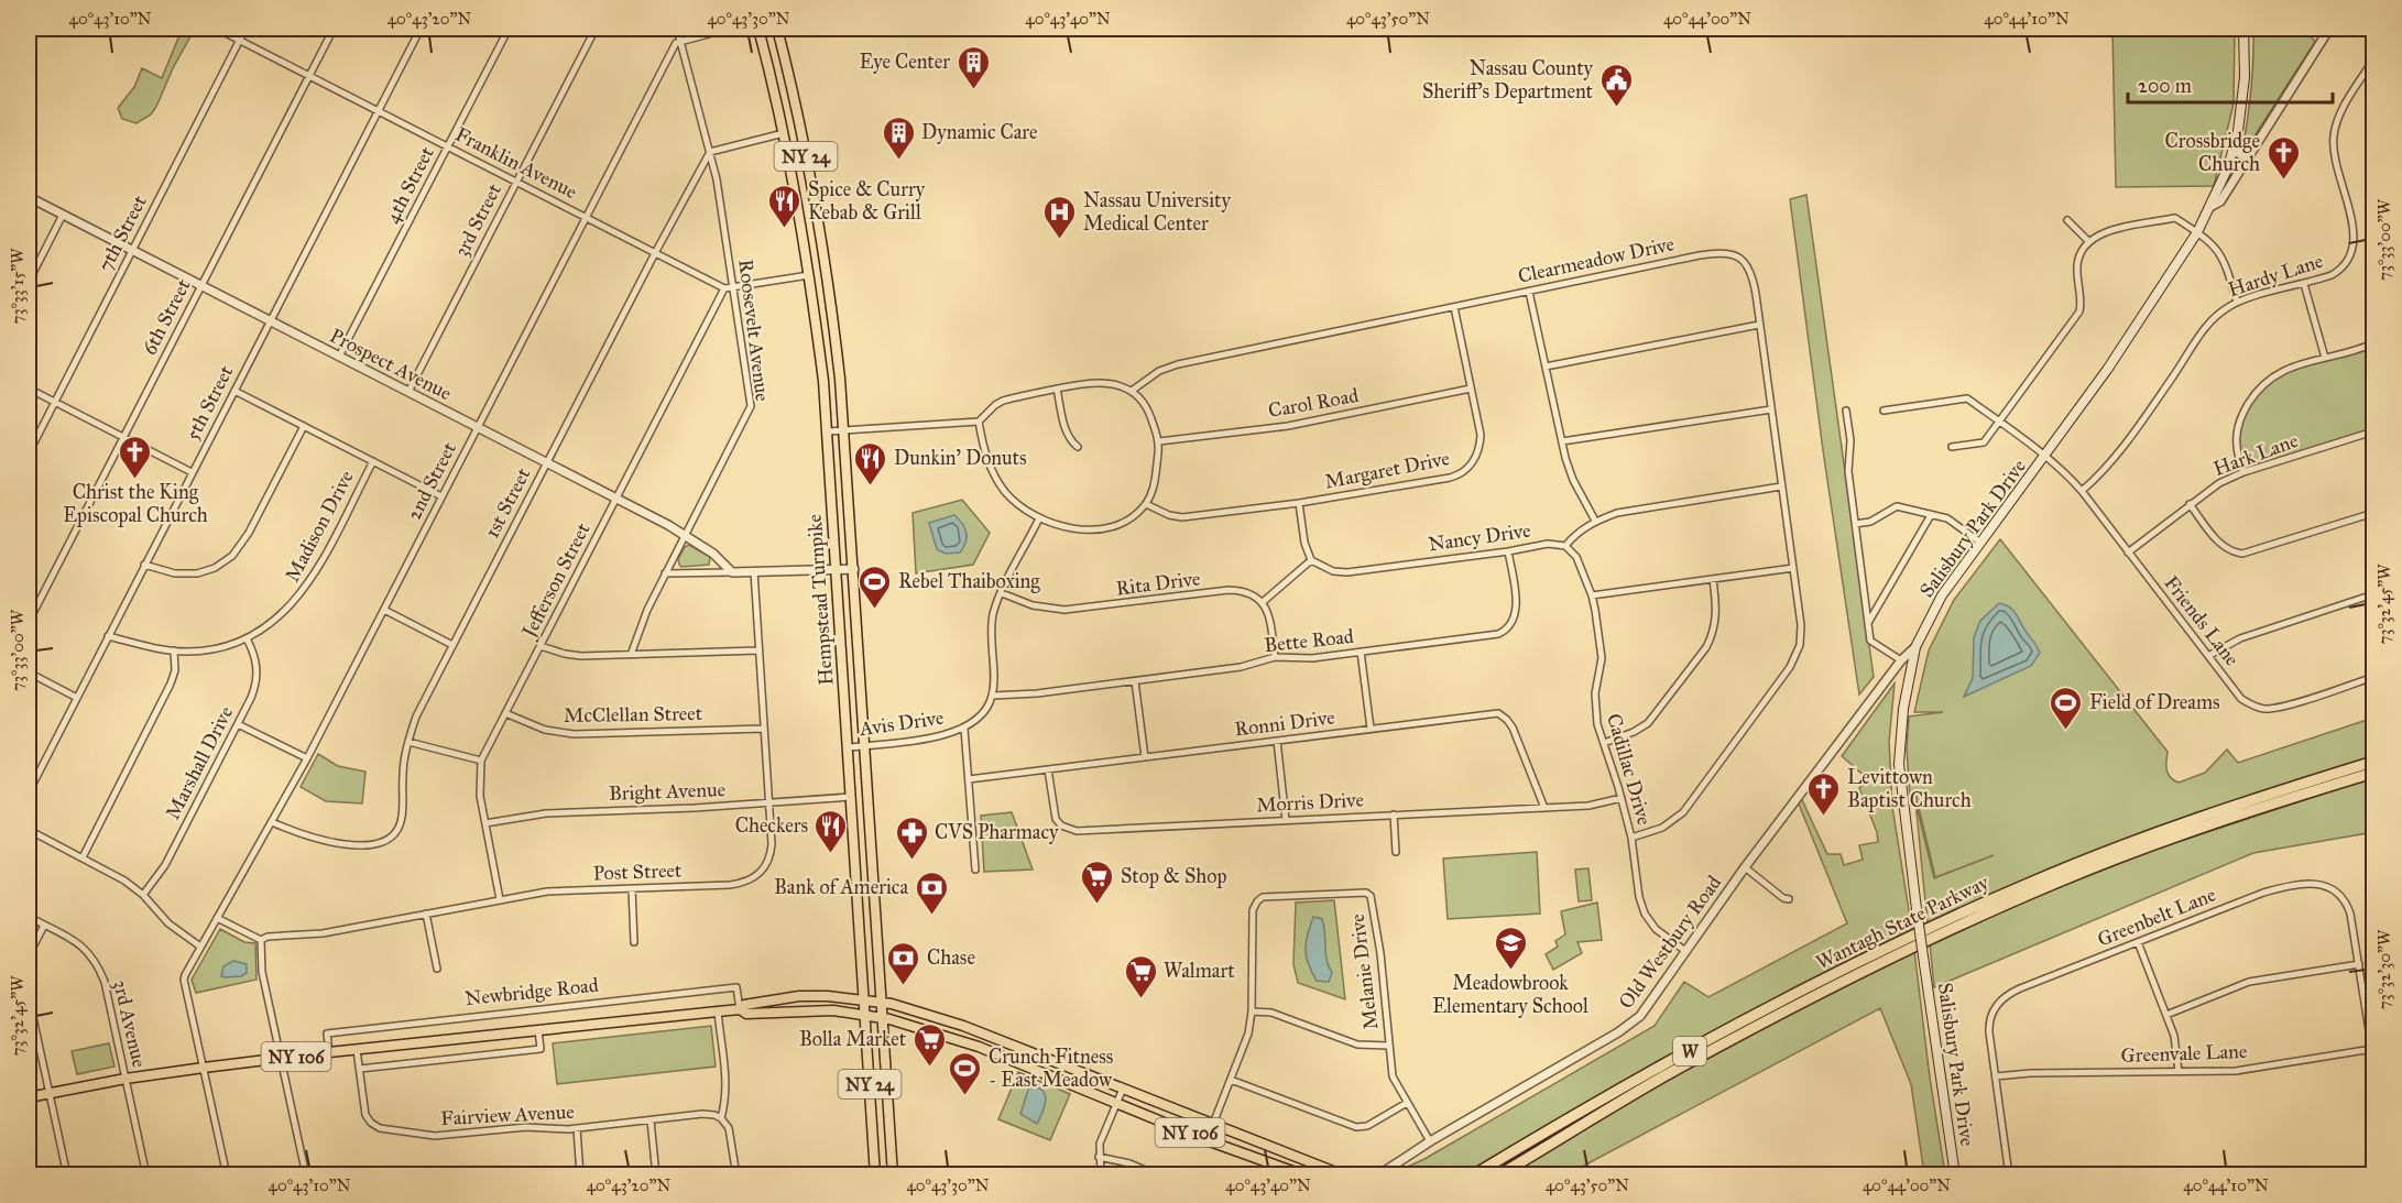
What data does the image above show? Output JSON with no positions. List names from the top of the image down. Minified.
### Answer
{"streets":{"highway":["Wantagh State Parkway","W"],"main road":["NY 24","Salisbury Park Drive","Hempstead Turnpike","Newbridge Road","NY 106"],"street":["Franklin Avenue","4th Street","3rd Street","7th Street","Clearmeadow Drive","Hardy Lane","6th Street","Roosevelt Avenue","Prospect Avenue","5th Street","Carol Road","Hark Lane","Margaret Drive","2nd Street","1st Street","Madison Drive","Nancy Drive","Jefferson Street","Rita Drive","Friends Lane","Bette Road","McClellan Street","Avis Drive","Ronni Drive","Marshall Drive","Cadillac Drive","Bright Avenue","Morris Drive","Post Street","Greenbelt Lane","Old Westbury Road","Melanie Drive","3rd Avenue","Greenvale Lane","Fairview Avenue"]},"crossings":[["Franklin Avenue","4th Street"],["Franklin Avenue","3rd Street"],["Franklin Avenue","7th Street"],["Franklin Avenue","6th Street"],["Franklin Avenue","5th Street"],["Franklin Avenue","2nd Street"],["Franklin Avenue","1st Street"],["Franklin Avenue","Jefferson Street"],["4th Street","Prospect Avenue"],["3rd Street","Prospect Avenue"],["7th Street","Prospect Avenue"],["Clearmeadow Drive","Carol Road"],["Clearmeadow Drive","Margaret Drive"],["Clearmeadow Drive","Cadillac Drive"],["Hardy Lane","Friends Lane"],["6th Street","Prospect Avenue"],["Roosevelt Avenue","Prospect Avenue"],["Roosevelt Avenue","2nd Street"],["Roosevelt Avenue","1st Street"],["Prospect Avenue","5th Street"],["Prospect Avenue","2nd Street"],["Prospect Avenue","1st Street"],["Prospect Avenue","Jefferson Street"],["5th Street","Madison Drive"],["Carol Road","Margaret Drive"],["Hark Lane","Friends Lane"],["2nd Street","1st Street"],["2nd Street","Newbridge Road"],["Madison Drive","Marshall Drive"],["Salisbury Park Drive","Friends Lane"],["Salisbury Park Drive","Old Westbury Road"],["Nancy Drive","Bette Road"],["Nancy Drive","Cadillac Drive"],["Jefferson Street","McClellan Street"],["Jefferson Street","Bright Avenue"],["Jefferson Street","Post Street"],["Hempstead Turnpike","Avis Drive"],["Hempstead Turnpike","Bright Avenue"],["Hempstead Turnpike","Newbridge Road"],["Hempstead Turnpike","NY 106"],["Bette Road","Avis Drive"],["McClellan Street","Post Street"],["Ronni Drive","Morris Drive"],["Cadillac Drive","Morris Drive"],["Cadillac Drive","Old Westbury Road"],["Bright Avenue","Post Street"],["Greenbelt Lane","Greenvale Lane"],["Old Westbury Road","Melanie Drive"],["Melanie Drive","NY 106"],["Newbridge Road","3rd Avenue"],["Newbridge Road","NY 106"],["Newbridge Road","Fairview Avenue"]],"places":{"building":["Eye Center","Dynamic Care"],"public building":["Nassau County Sheriff's Department"],"church":["Crossbridge Church","Christ the King Episcopal Church","Levittown Baptist Church"],"restaurant":["Spice & Curry Kebab & Grill","Dunkin' Donuts","Checkers"],"hospital":["Nassau University Medical Center"],"sports":["Rebel Thaiboxing","Field of Dreams","Crunch Fitness - East Meadow"],"pharmacy":["CVS Pharmacy"],"supermarket":["Stop & Shop","Walmart","Bolla Market"],"bank":["Bank of America","Chase"],"school or university":["Meadowbrook Elementary School"]},"scale_bar":"200 m","coordinates":["40°43'10\"N","40°43'20\"N","40°43'30\"N","40°43'40\"N","40°43'50\"N","40°44'00\"N","40°44'10\"N","73°33'00\"W","73°33'15\"W","73°32'45\"W","73°32'30\"W"]}
